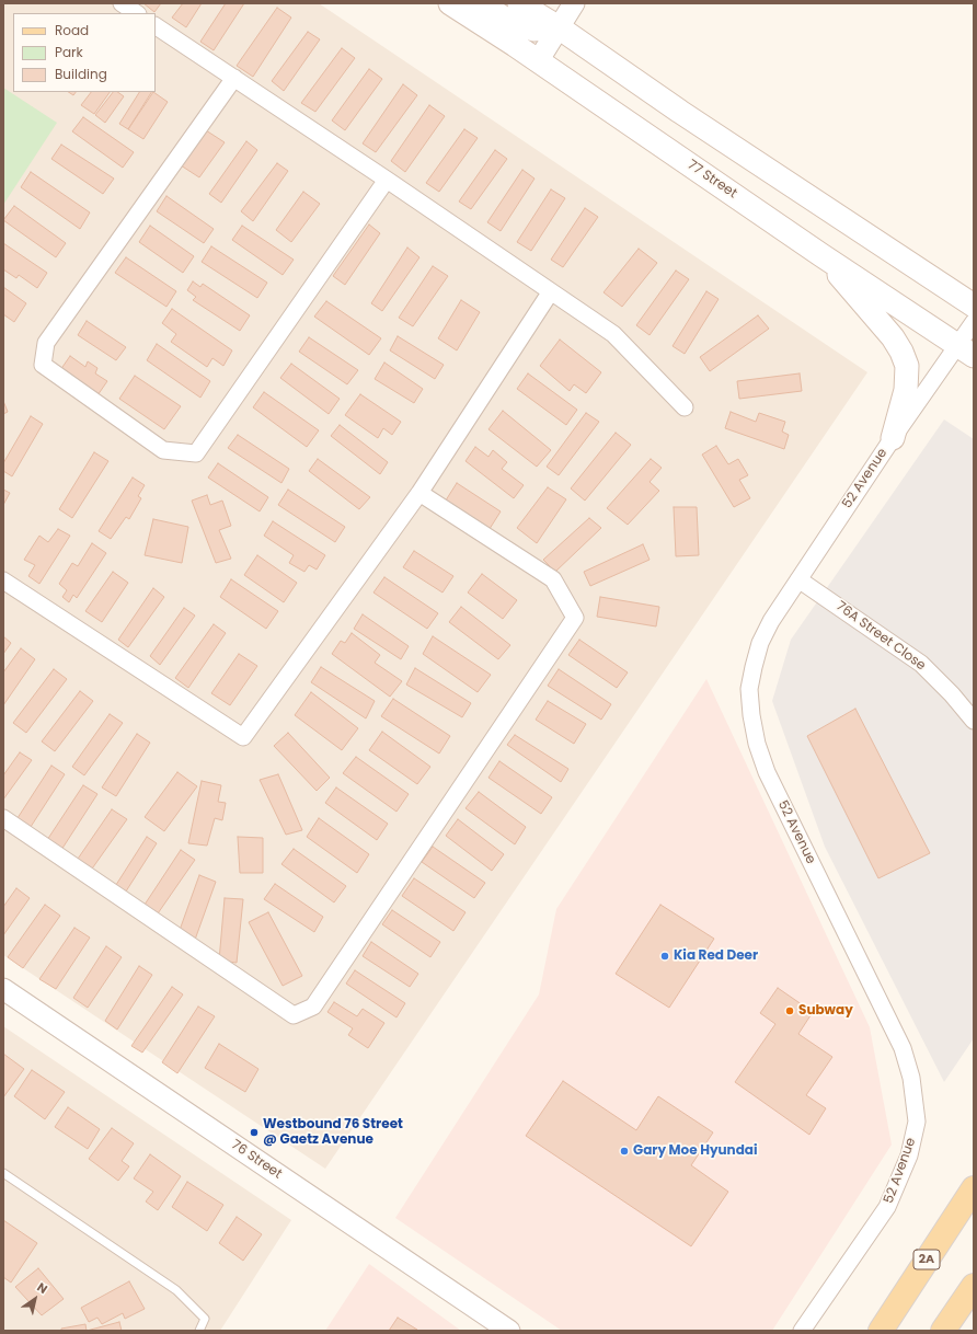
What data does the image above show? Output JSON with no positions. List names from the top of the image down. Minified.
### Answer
{"streets":{"main road":["77 Street","2A"],"street":["52 Avenue","76A Street Close","76 Street"]},"crossings":[["77 Street","52 Avenue"],["52 Avenue","76A Street Close"]],"places":["Kia Red Deer","Subway","Westbound 76 Street @ Gaetz Avenue","Gary Moe Hyundai"],"legend":["Road","Park","Building"],"north":"top right"}
